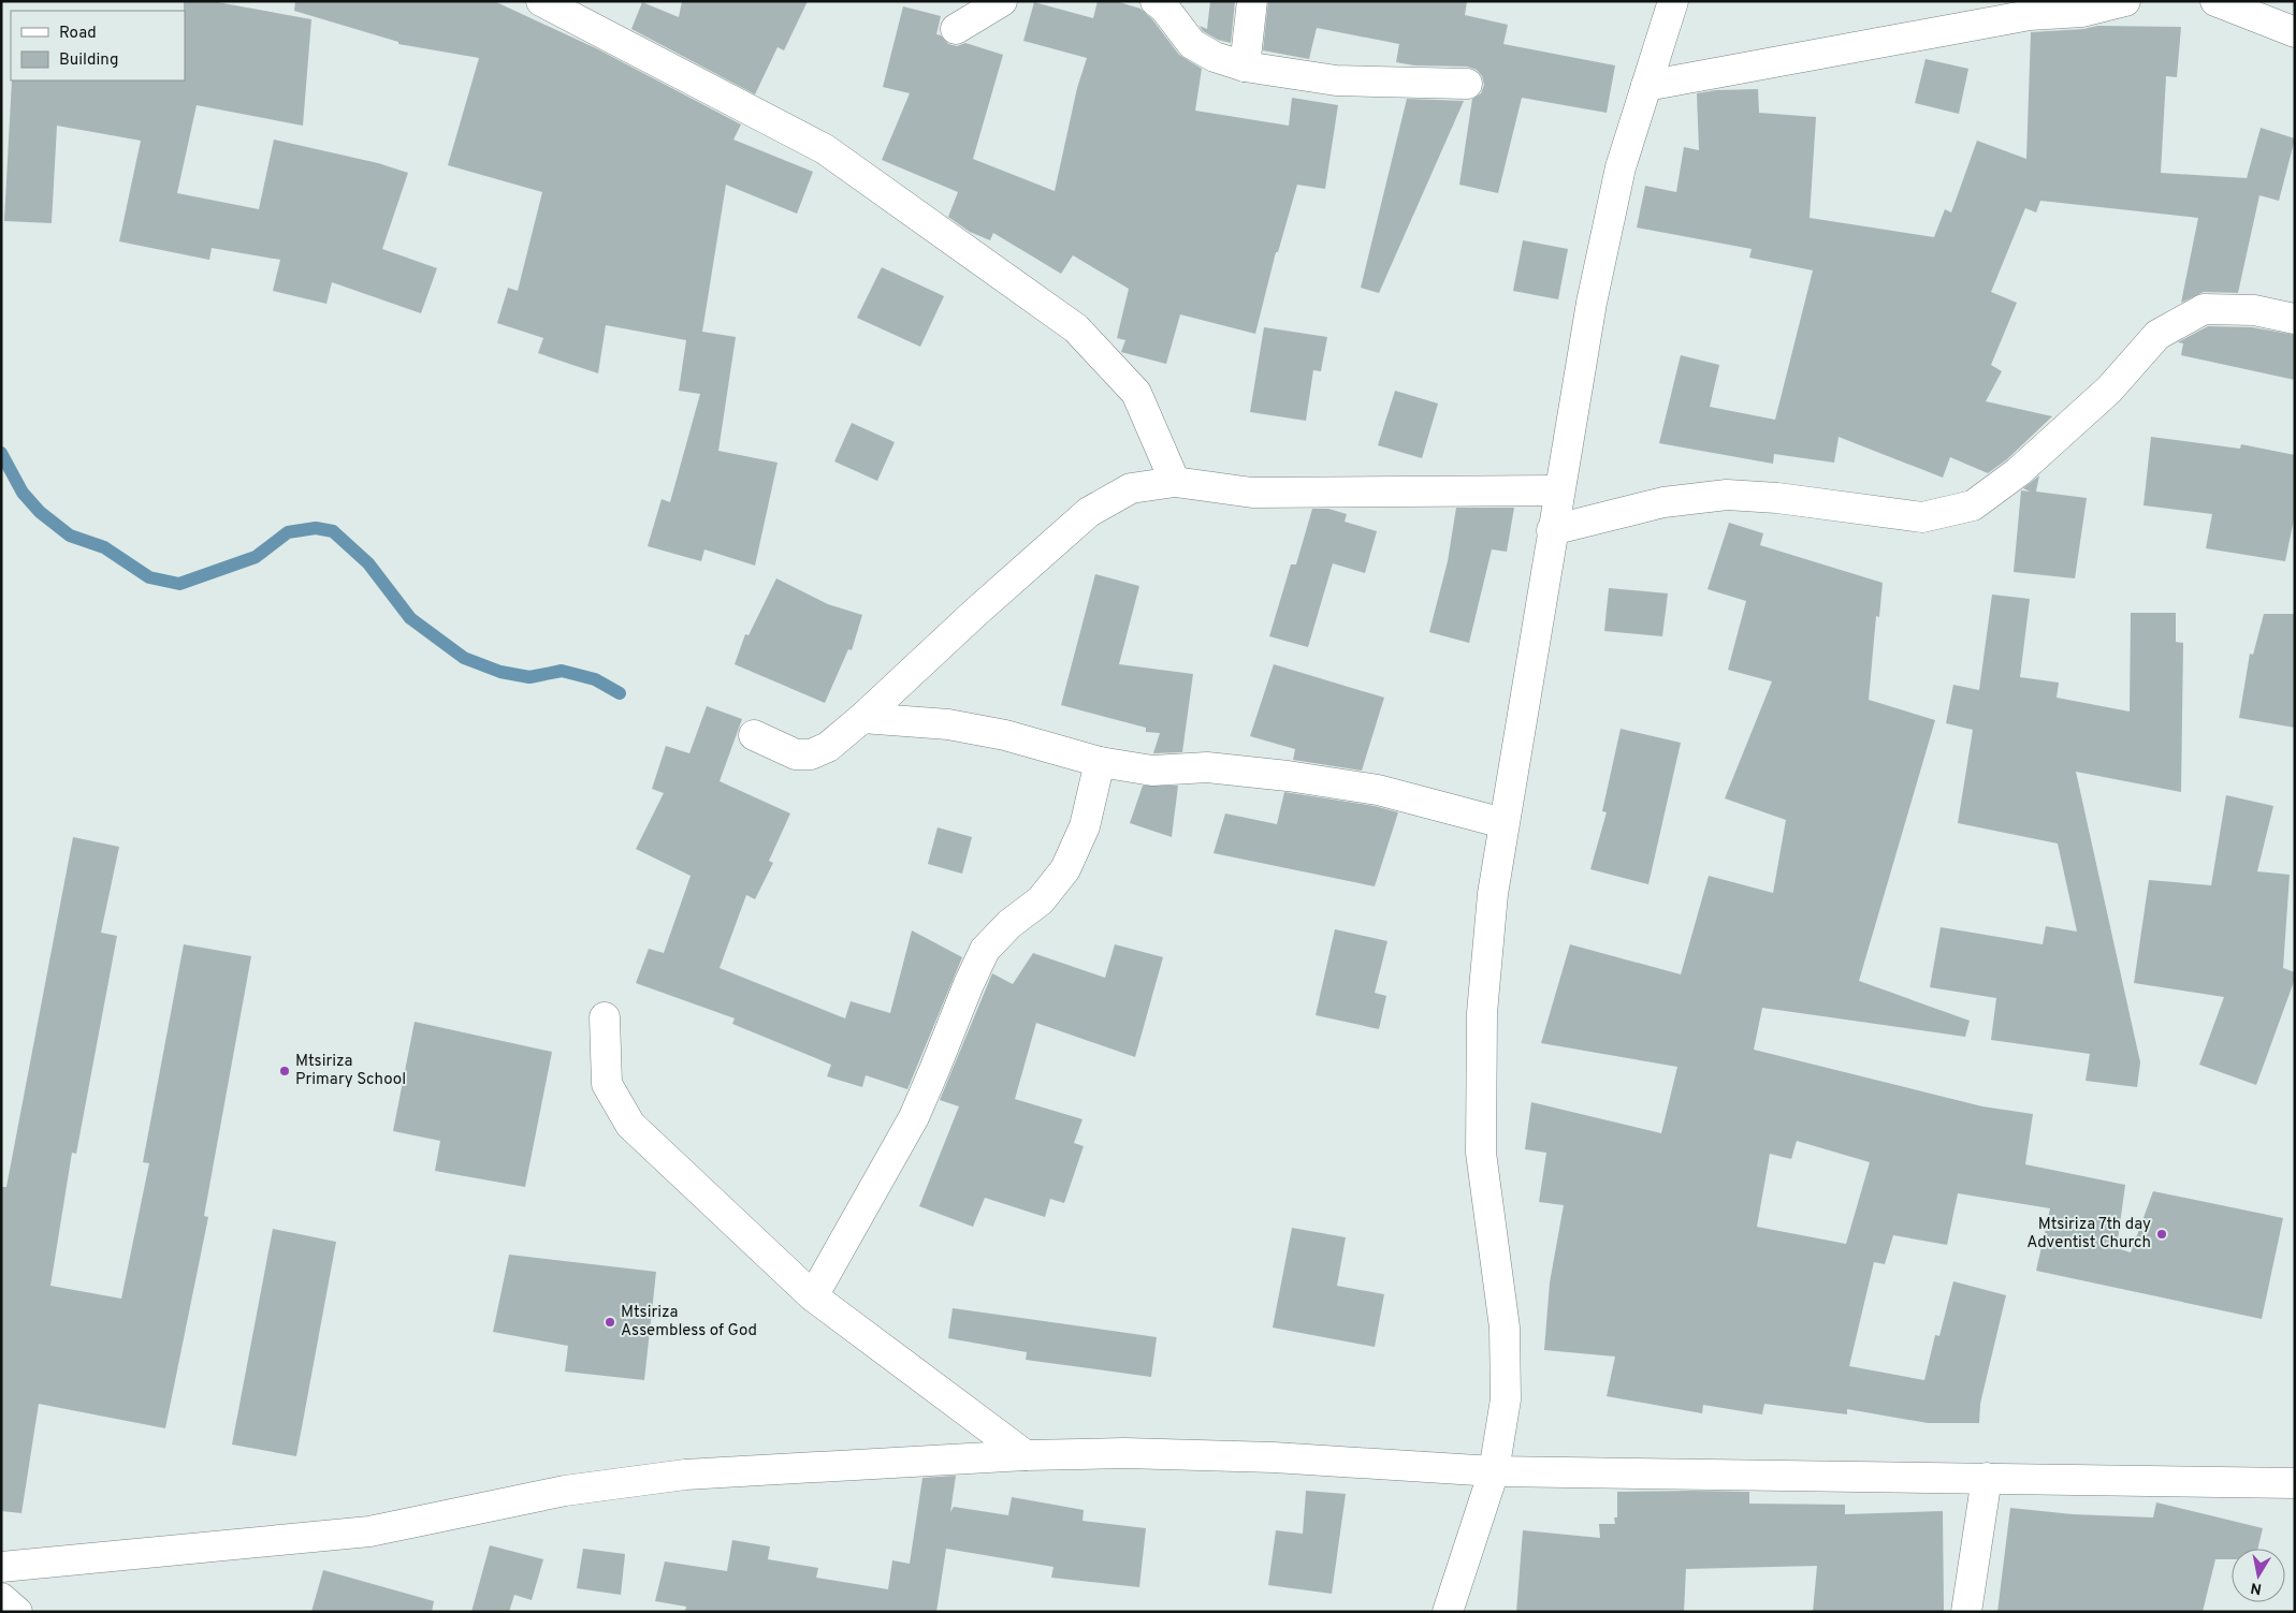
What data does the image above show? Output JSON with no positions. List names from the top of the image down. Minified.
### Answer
{"places":["Mtsiriza Primary School","Mtsiriza 7th day Adventist Church","Mtsiriza Assembless of God"],"legend":["Road","Building"],"north":"bottom"}
